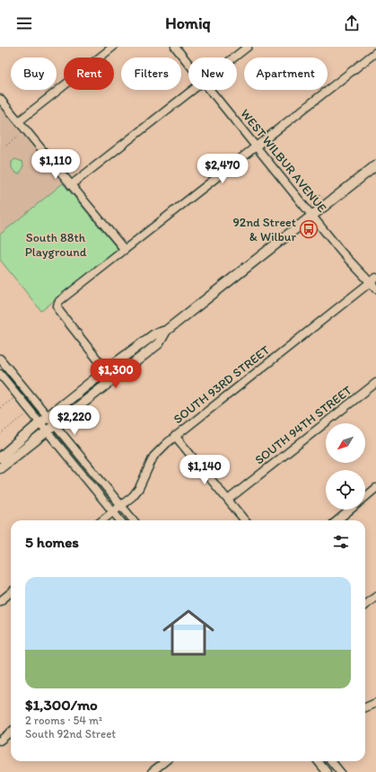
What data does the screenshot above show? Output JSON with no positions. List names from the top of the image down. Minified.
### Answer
{"streets":{"street":["WEST WILBUR AVENUE","SOUTH 93RD STREET","SOUTH 94TH STREET"]},"crossings":[["WEST WILBUR AVENUE","SOUTH 93RD STREET"]],"parks":["South 88th Playground"],"places":{"bus stop":["92nd Street & Wilbur"]},"north":"bottom left","page":{"header":"Homiq","chip":["Buy","Rent","Filters","New","Apartment"],"price":["$1,110","$2,470","$1,300","$2,220","$1,140"],"heading":"5 homes","list":[{"name":"$1,300/mo","note":"2 rooms · 54 m² · South 92nd Street"}]}}
